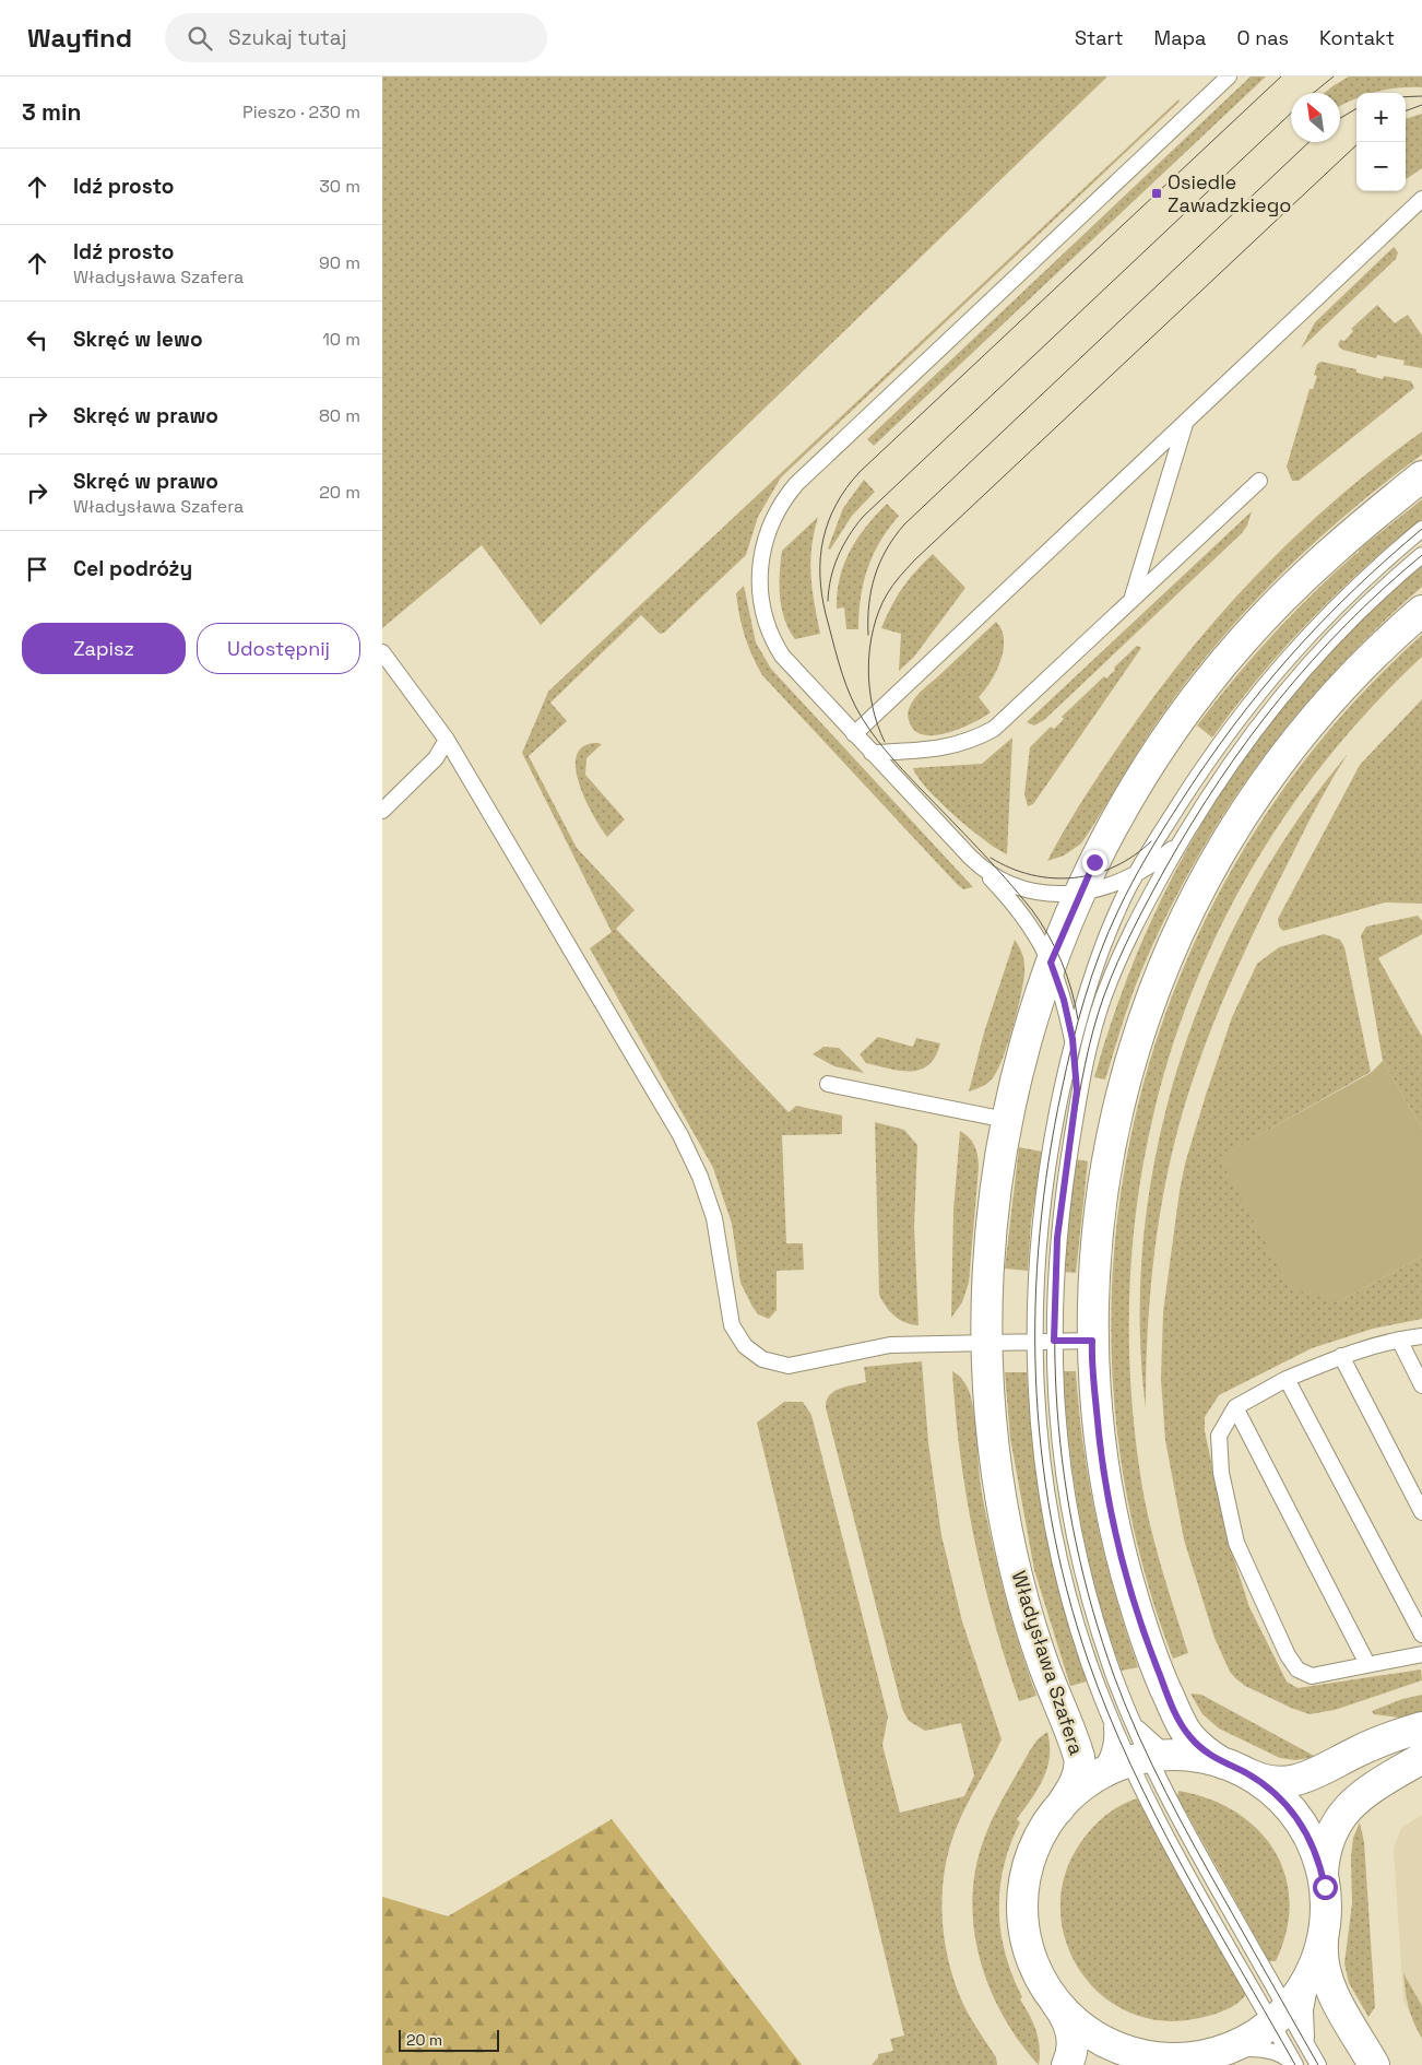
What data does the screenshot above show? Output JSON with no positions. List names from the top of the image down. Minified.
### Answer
{"streets":{"main road":["Władysława Szafera"]},"places":{"transit":["Osiedle Zawadzkiego"]},"scale_bar":"20 m","north":"top left","page":{"header":"Wayfind","search":"Szukaj tutaj","nav":["Start","Mapa","O nas","Kontakt"],"heading":["3 min","Pieszo · 230 m"],"map_buttons":["+","−"],"list":[["Idź prosto","30 m"],["Idź prosto","Władysława Szafera","90 m"],["Skręć w lewo","10 m"],["Skręć w prawo","80 m"],["Skręć w prawo","Władysława Szafera","20 m"],"Cel podróży"],"buttons":["Zapisz","Udostępnij"],"scale":"20 m"}}
